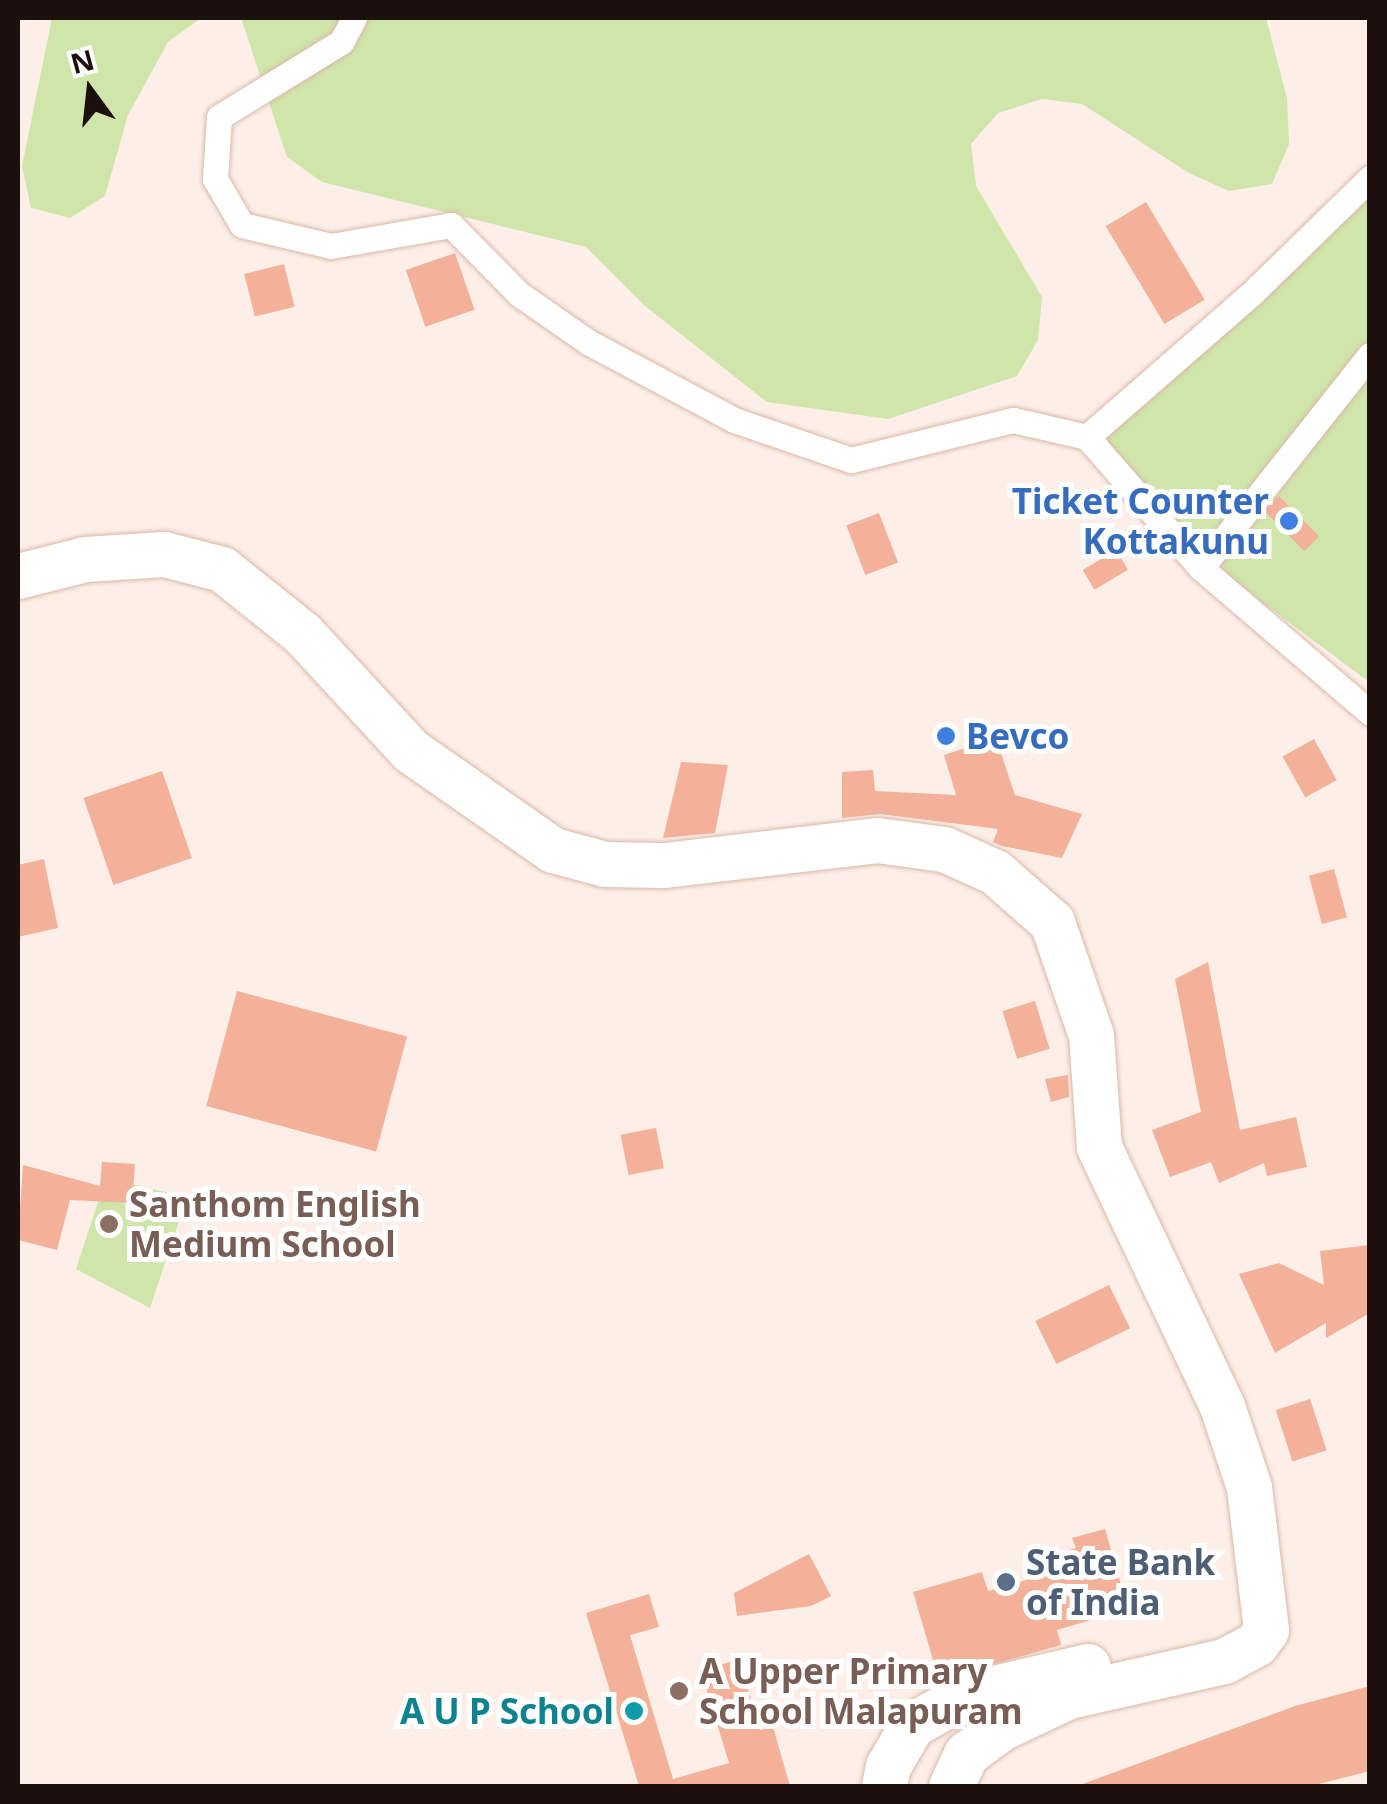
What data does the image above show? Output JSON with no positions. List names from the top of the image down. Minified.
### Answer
{"places":["Ticket Counter Kottakunu","Bevco","Santhom English Medium School","State Bank of India","A Upper Primary School Malapuram","A U P School"],"north":"top"}
